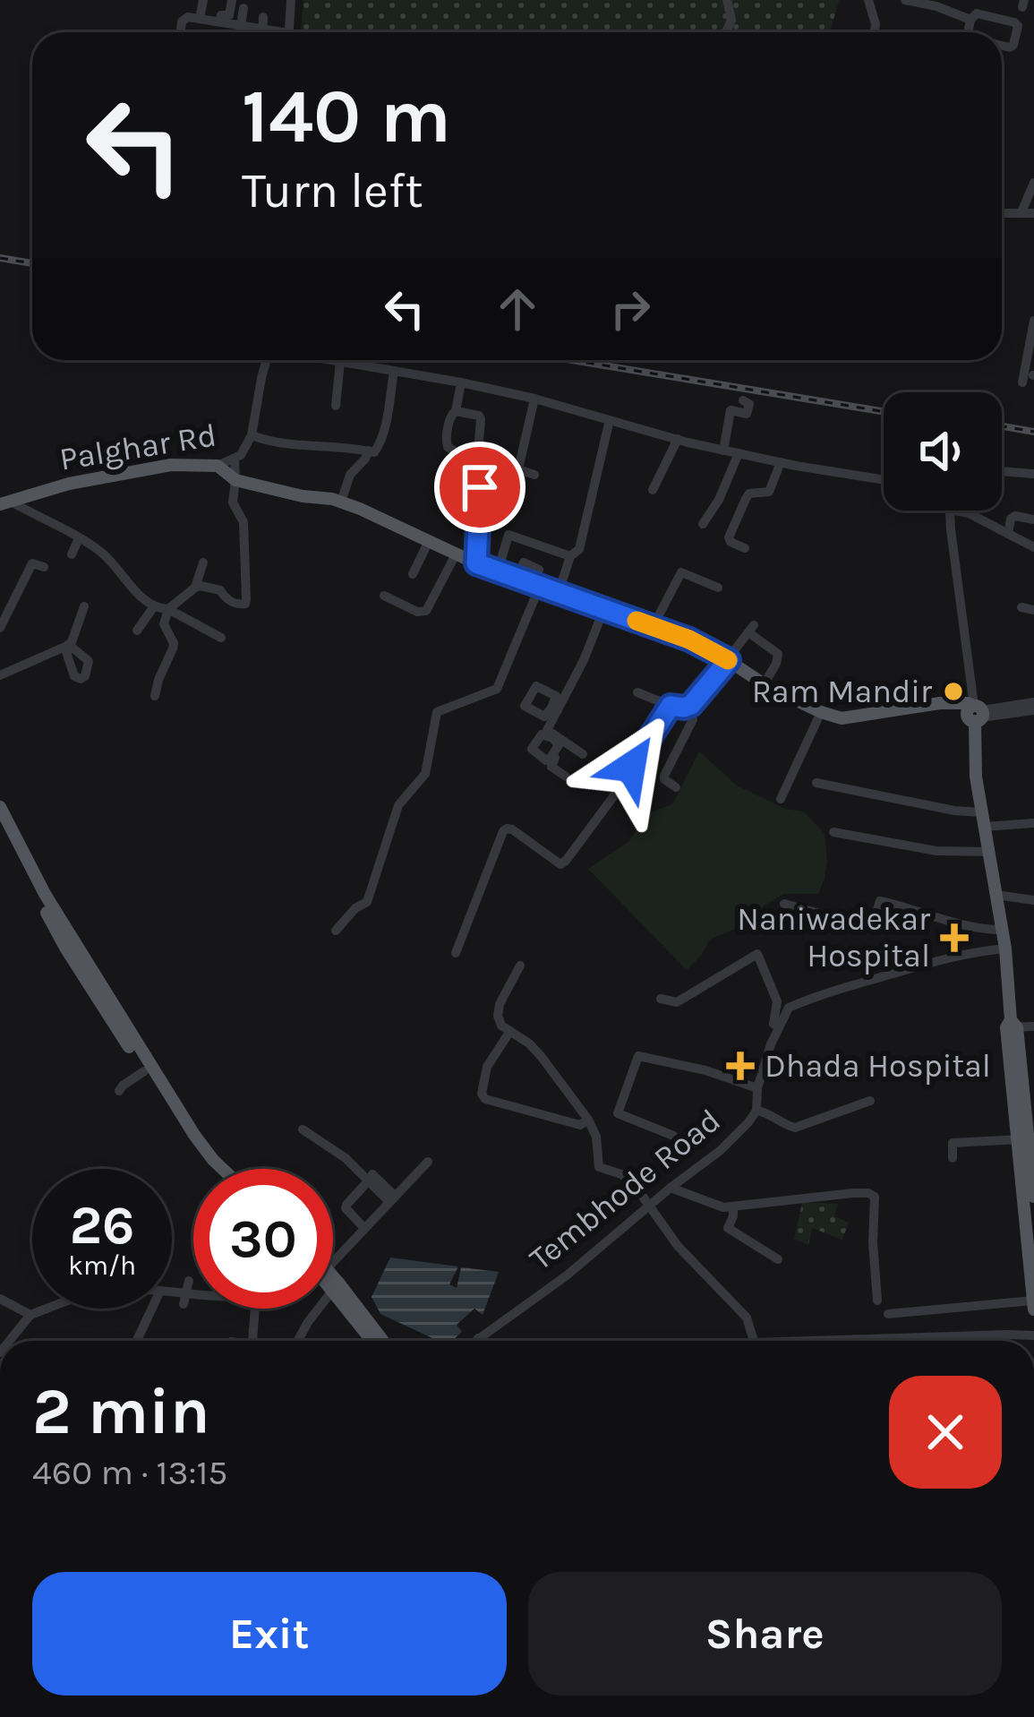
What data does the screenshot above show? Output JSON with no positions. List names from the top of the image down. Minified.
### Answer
{"streets":{"main road":["Palghar Rd"],"street":["Tembhode Road"]},"places":{"other":["Ram Mandir"],"health":["Naniwadekar Hospital","Dhada Hospital"]},"page":{"turn":["140 m","Turn left"],"speed":"26 km/h","limit":"30","heading":["2 min","460 m · 13:15"],"buttons":["Exit","Share"]}}
